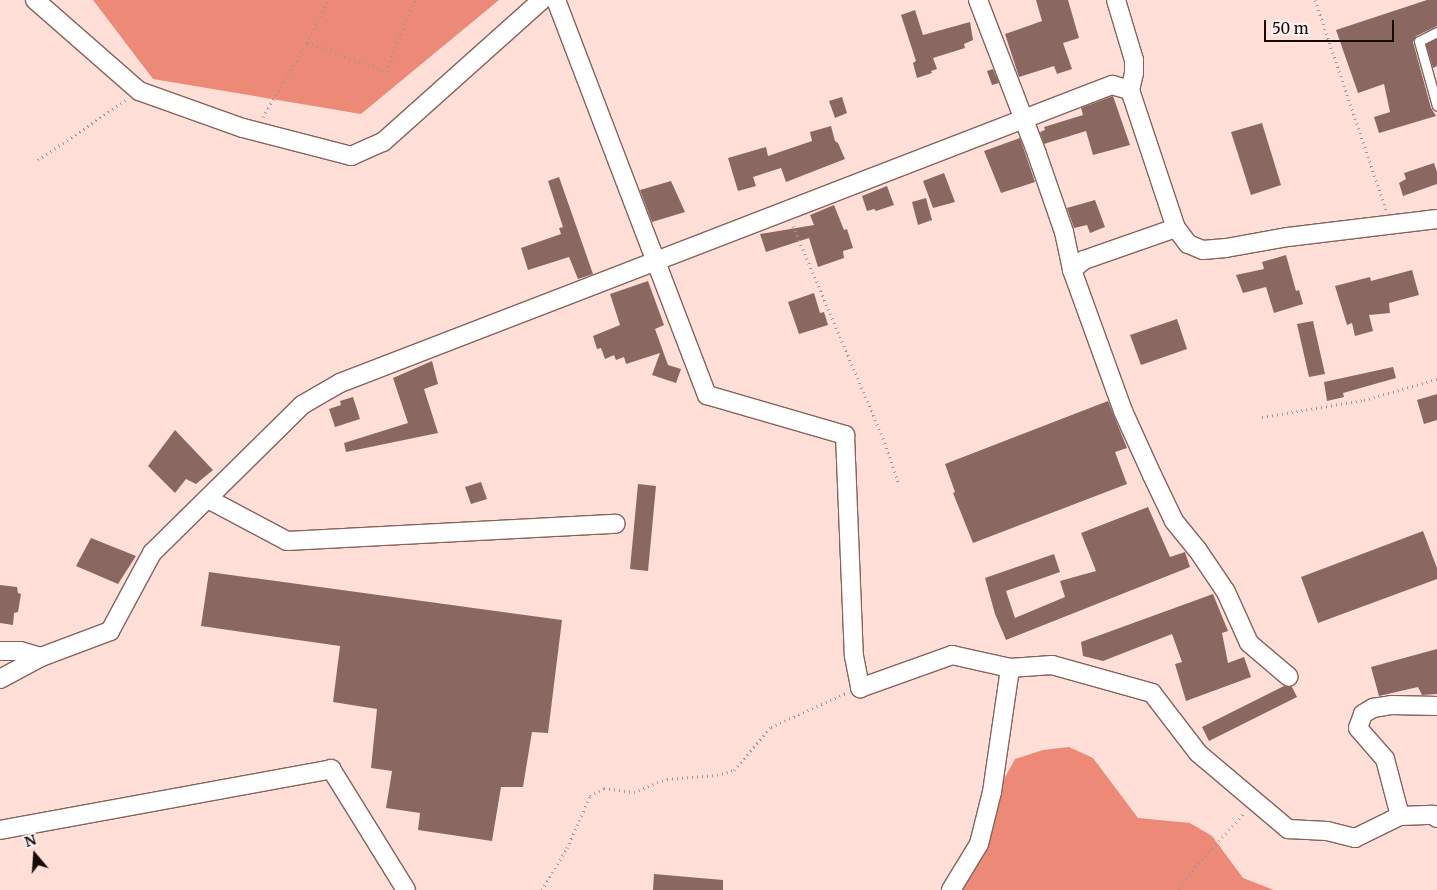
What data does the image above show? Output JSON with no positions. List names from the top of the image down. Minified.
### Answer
{"scale_bar":"50 m","north":"top"}
